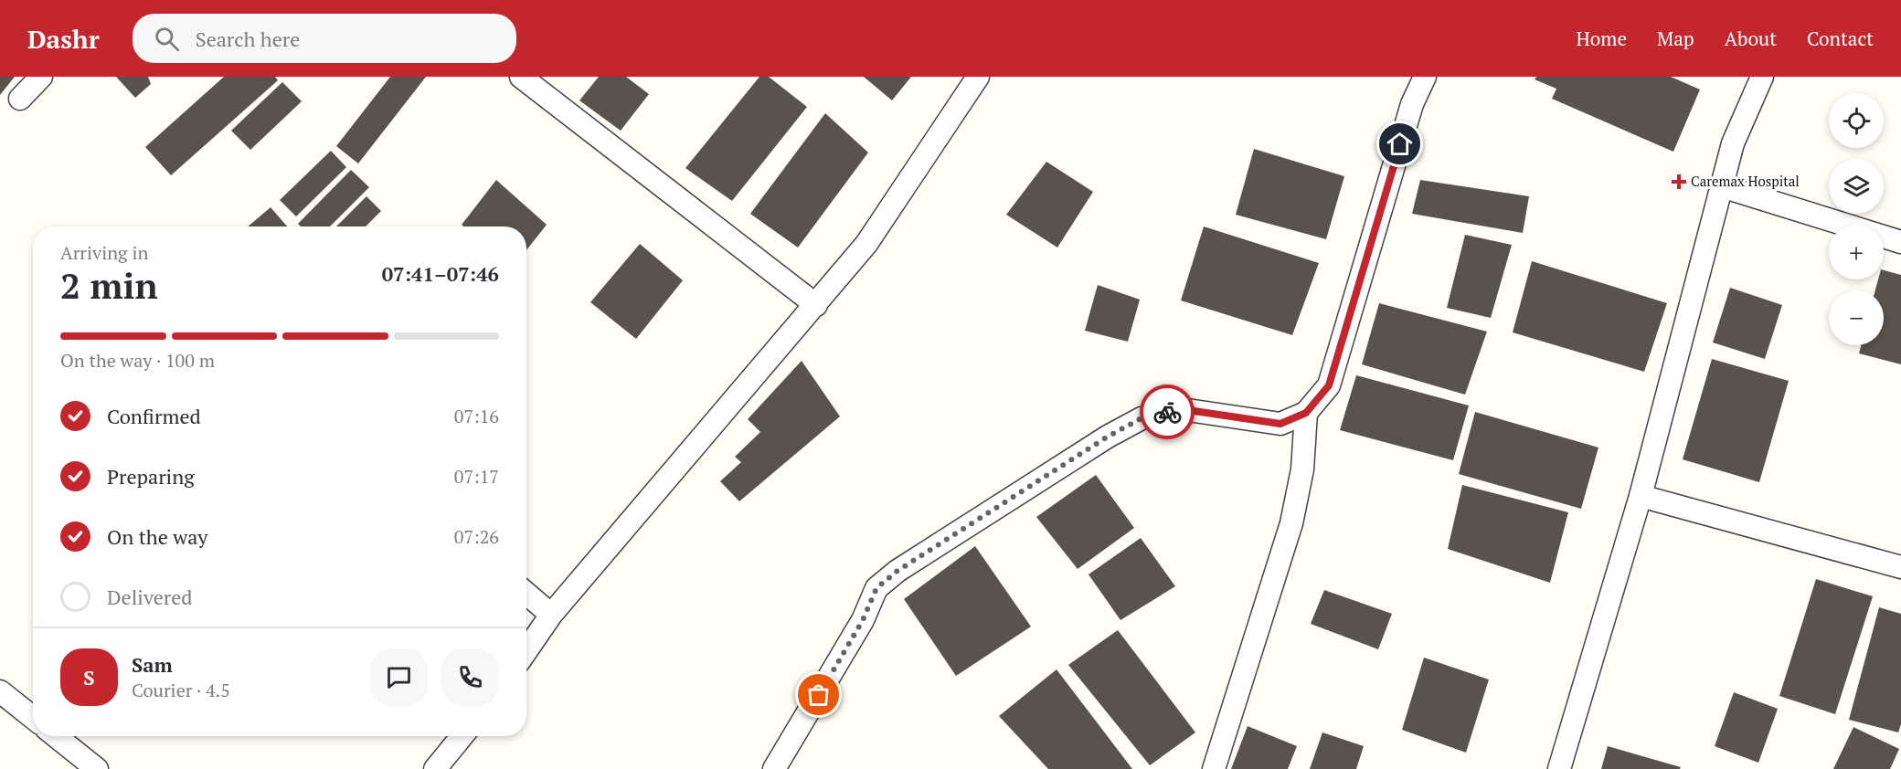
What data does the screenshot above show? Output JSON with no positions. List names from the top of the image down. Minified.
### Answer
{"places":{"health":["Caremax Hospital"]},"page":{"header":"Dashr","search":"Search here","nav":["Home","Map","About","Contact"],"map_buttons":["+","−"],"heading":["2 min","Arriving in","07:41–07:46"],"panel":["Sam","Courier · 4.5"],"bar":"On the way · 100 m","list":[["Confirmed","07:16"],["Preparing","07:17"],["On the way","07:26"],"Delivered"],"round":"S"}}
